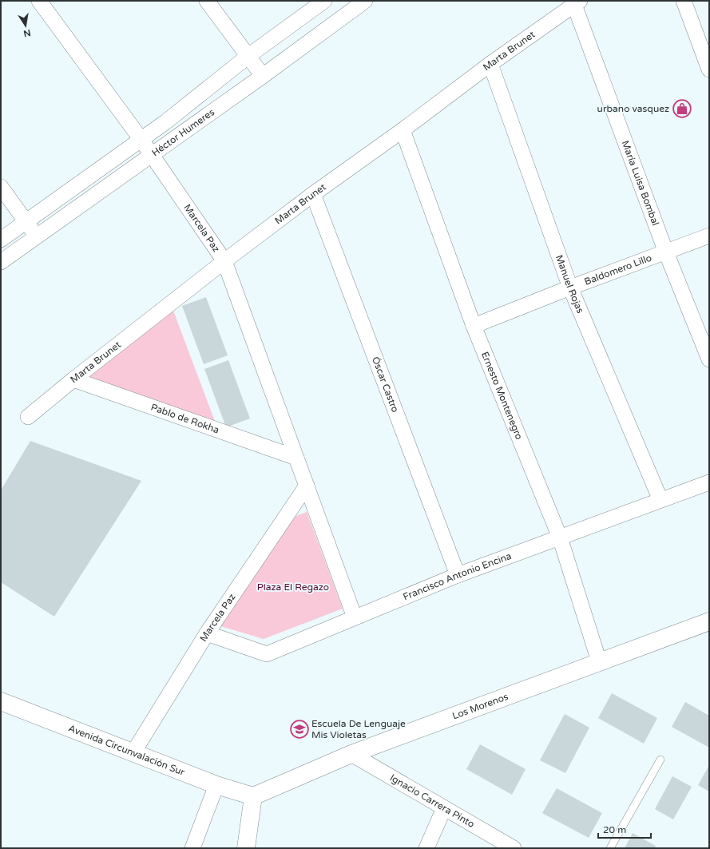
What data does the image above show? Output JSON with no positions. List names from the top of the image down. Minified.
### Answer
{"streets":{"main road":["Los Morenos","Avenida Circunvalación Sur"],"street":["Marta Brunet","Héctor Humeres","María Luisa Bombal","Marcela Paz","Baldomero Lillo","Manuel Rojas","Óscar Castro","Ernesto Montenegro","Pablo de Rokha","Francisco Antonio Encina","Ignacio Carrera Pinto"]},"crossings":[["Marta Brunet","María Luisa Bombal"],["Marta Brunet","Marcela Paz"],["Marta Brunet","Manuel Rojas"],["Marta Brunet","Óscar Castro"],["Marta Brunet","Ernesto Montenegro"],["Marta Brunet","Pablo de Rokha"],["Héctor Humeres","Marcela Paz"],["María Luisa Bombal","Baldomero Lillo"],["Marcela Paz","Pablo de Rokha"],["Marcela Paz","Francisco Antonio Encina"],["Marcela Paz","Avenida Circunvalación Sur"],["Baldomero Lillo","Manuel Rojas"],["Baldomero Lillo","Ernesto Montenegro"],["Manuel Rojas","Francisco Antonio Encina"],["Óscar Castro","Francisco Antonio Encina"],["Ernesto Montenegro","Francisco Antonio Encina"],["Ernesto Montenegro","Los Morenos"],["Los Morenos","Avenida Circunvalación Sur"],["Los Morenos","Ignacio Carrera Pinto"]],"parks":["Plaza El Regazo"],"places":{"shop":["urbano vasquez"],"school or university":["Escuela De Lenguaje Mis Violetas"]},"scale_bar":"20 m","north":"bottom"}
